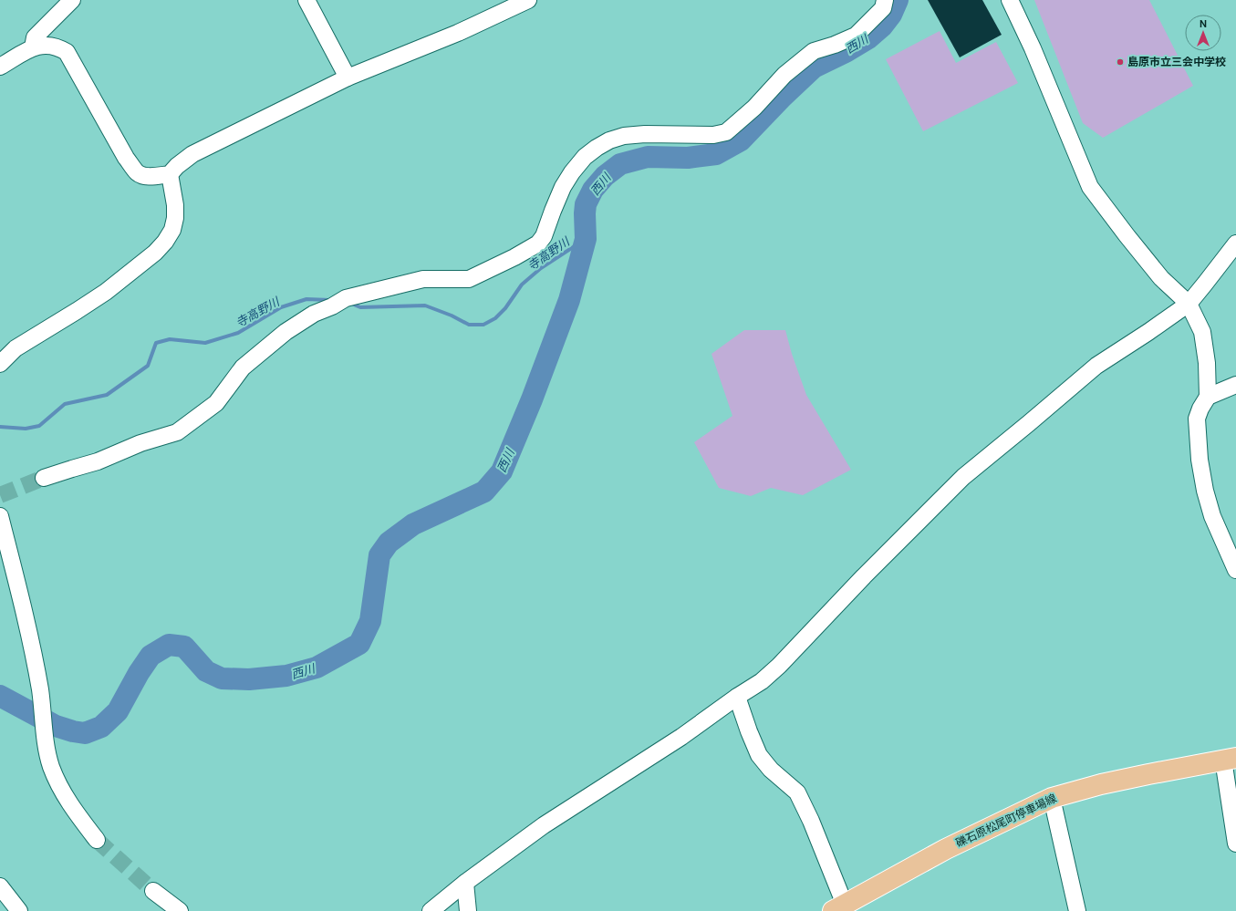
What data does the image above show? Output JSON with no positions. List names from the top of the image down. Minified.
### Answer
{"streets":{"main road":["礫石原松尾町停車場線"]},"water":["西川","寺高野川"],"places":["島原市立三会中学校"],"north":"top"}
